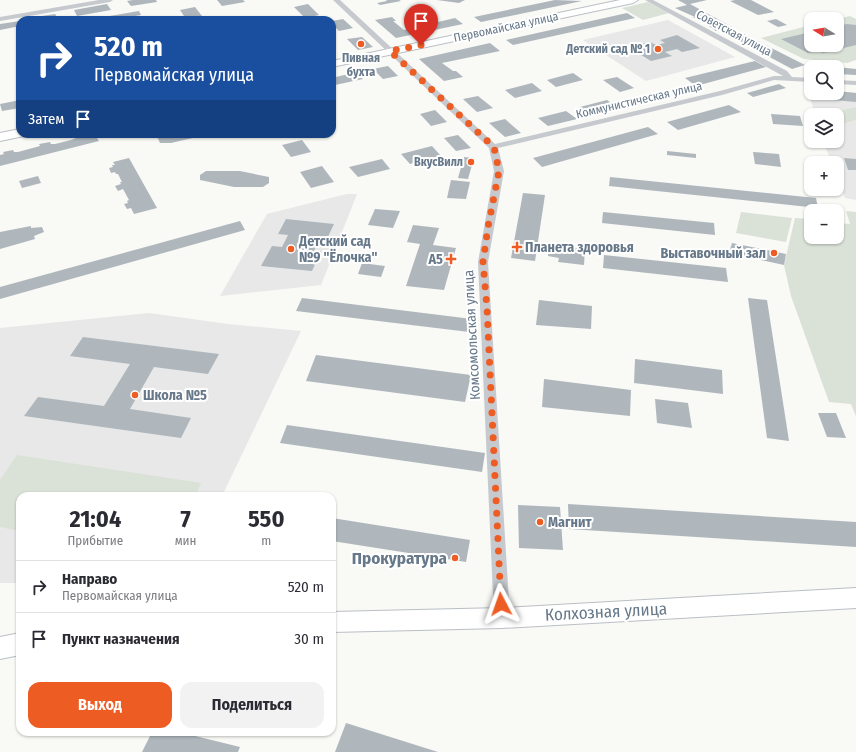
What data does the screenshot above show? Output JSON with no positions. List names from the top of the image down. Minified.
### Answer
{"streets":{"street":["Первомайская улица","Советская улица","Коммунистическая улица","Комсомольская улица","Колхозная улица"]},"crossings":[["Советская улица","Коммунистическая улица"],["Коммунистическая улица","Комсомольская улица"],["Комсомольская улица","Колхозная улица"]],"places":{"other":["Пивная бухта","Детский сад № 1","ВкусВилл","Детский сад №9 \"Ёлочка\"","Выставочный зал","Школа №5","Магнит","Прокуратура"],"health":["Планета здоровья","А5"]},"north":"left","page":{"map_buttons":["+","−"],"turn":["520 m","Первомайская улица"],"then":"Затем","eta":["21:04","Прибытие","7","мин","550","m"],"list":[{"name":"Направо","note":"Первомайская улица","value":"520 m"},{"name":"Пункт назначения","value":"30 m"}],"buttons":["Выход","Поделиться"]}}
